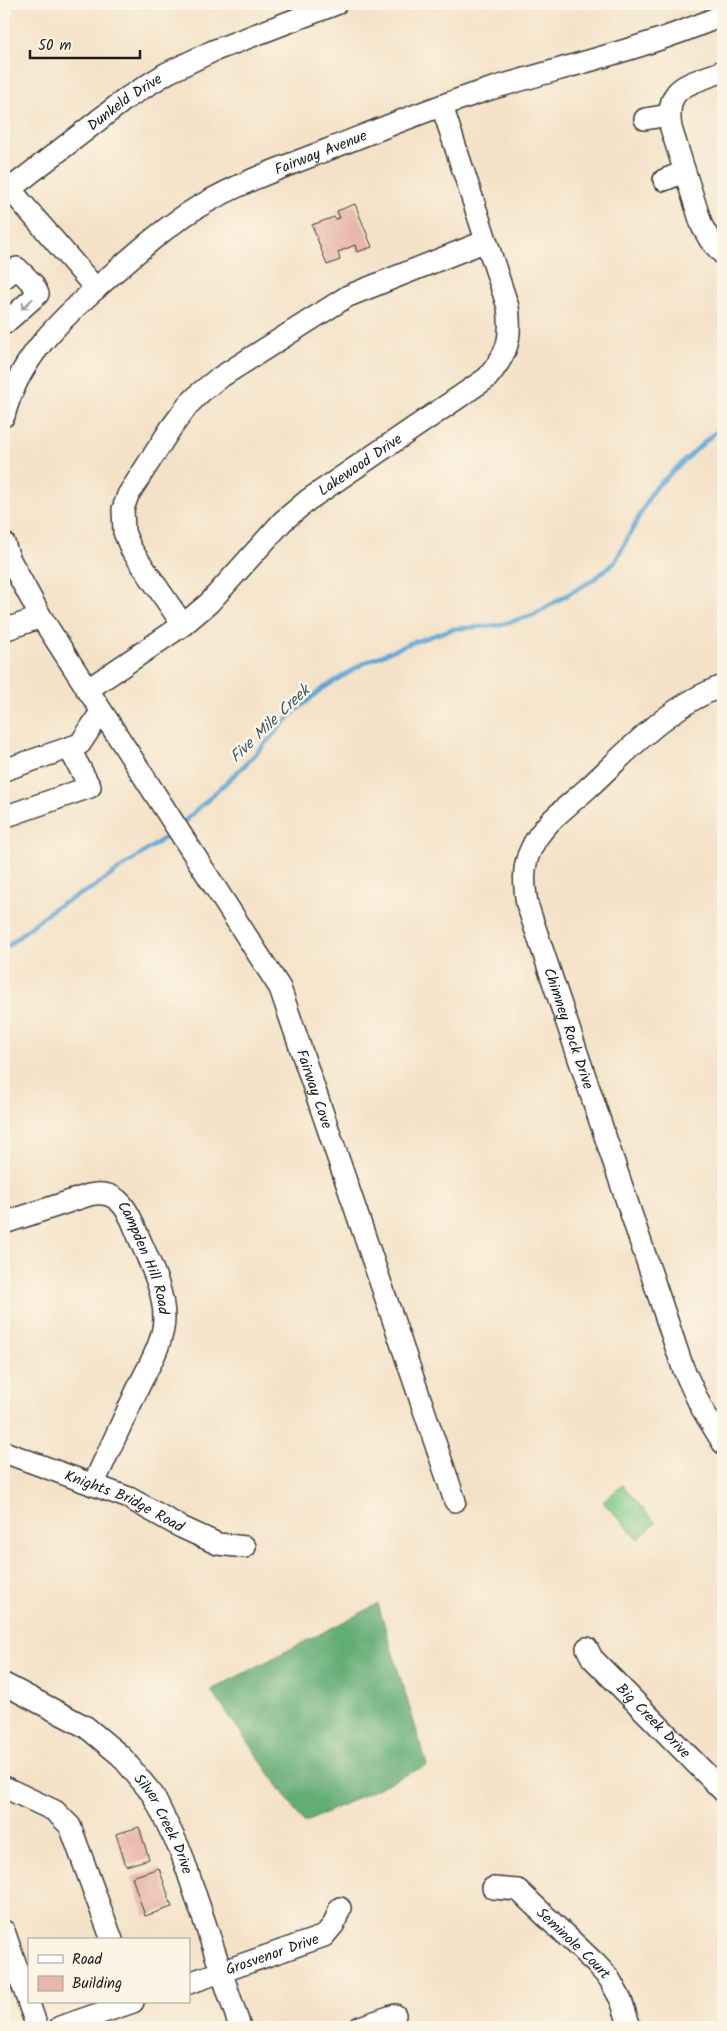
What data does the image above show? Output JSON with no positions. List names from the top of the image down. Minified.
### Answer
{"streets":{"street":["Dunkeld Drive","Fairway Avenue","Lakewood Drive","Chimney Rock Drive","Fairway Cove","Campden Hill Road","Knights Bridge Road","Big Creek Drive","Silver Creek Drive","Seminole Court","Grosvenor Drive"]},"crossings":[["Fairway Avenue","Lakewood Drive"],["Campden Hill Road","Knights Bridge Road"],["Silver Creek Drive","Grosvenor Drive"]],"water":["Five Mile Creek"],"legend":["Road","Building"],"scale_bar":"50 m"}
